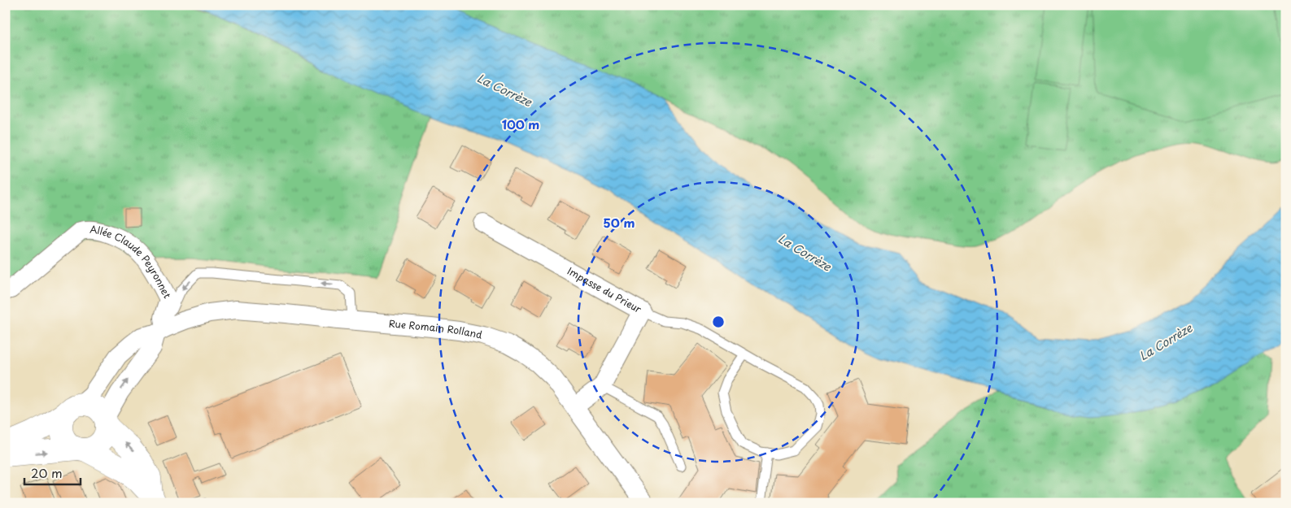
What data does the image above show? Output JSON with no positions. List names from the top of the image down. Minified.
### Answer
{"streets":{"street":["Allée Claude Peyronnet","Impasse du Prieur","Rue Romain Rolland"]},"crossings":[["Allée Claude Peyronnet","Rue Romain Rolland"],["Impasse du Prieur","Rue Romain Rolland"]],"water":["La Corrèze"],"scale_bar":"20 m","rings":["100 m","50 m"]}
